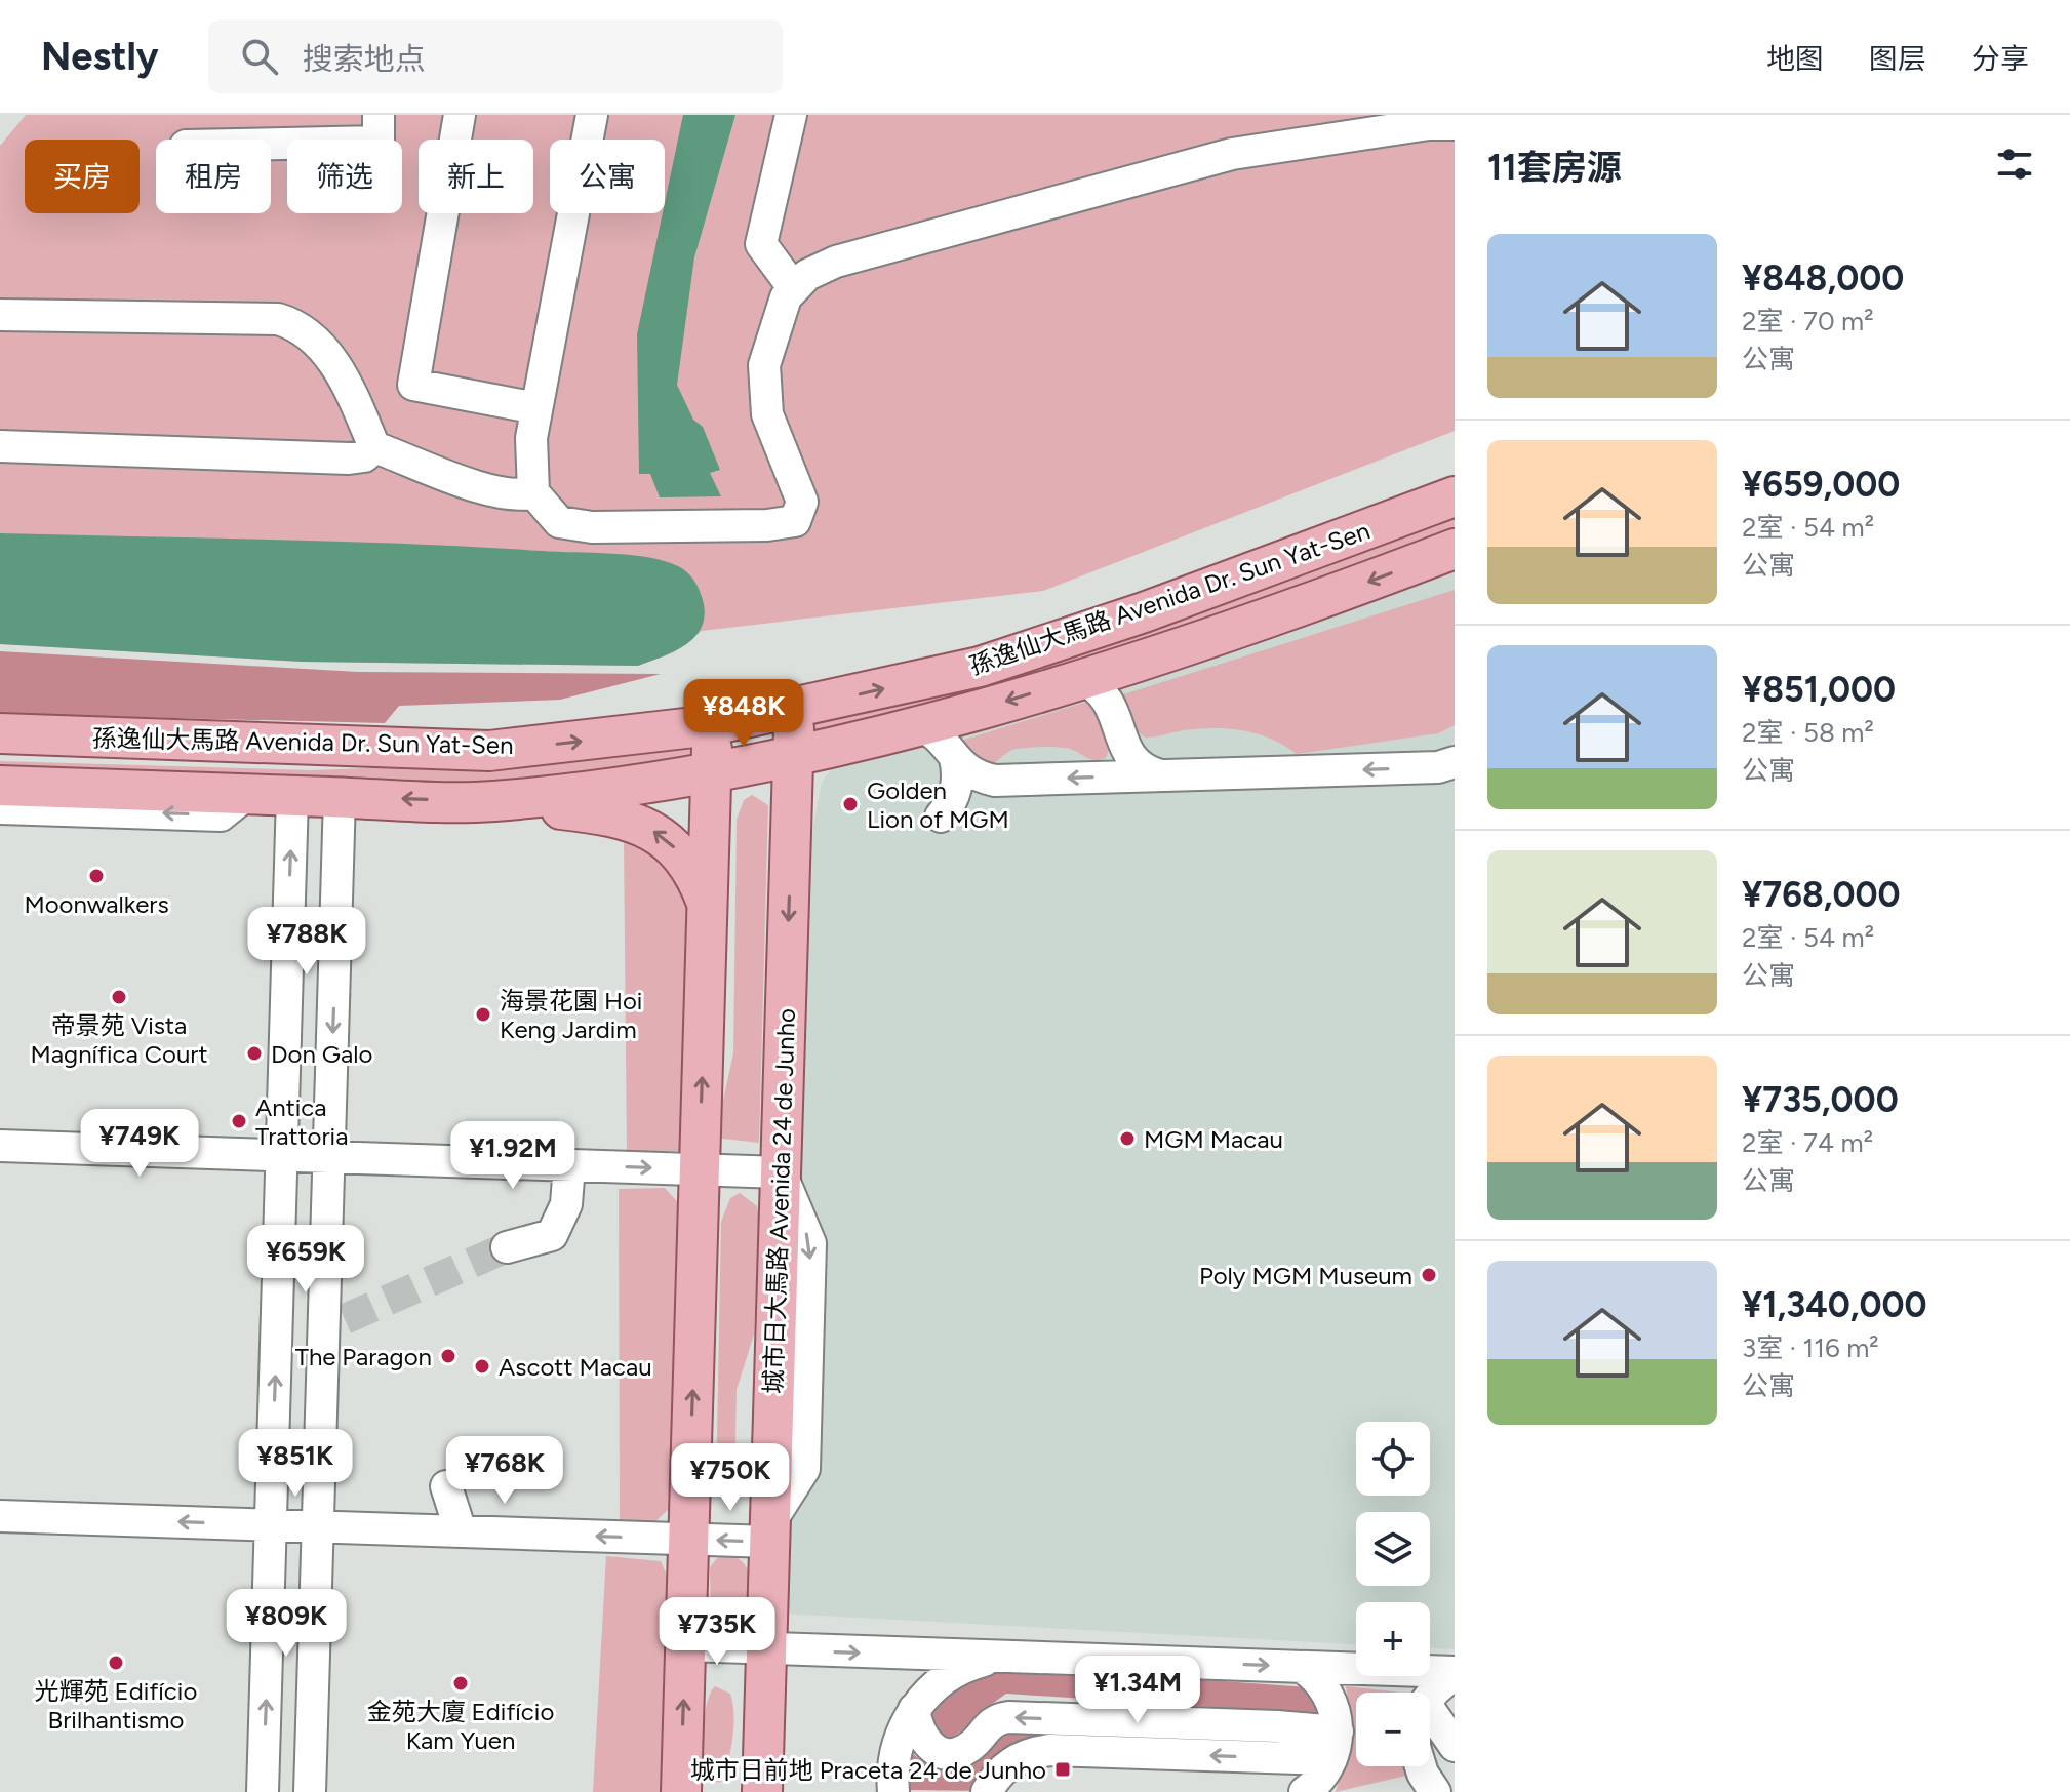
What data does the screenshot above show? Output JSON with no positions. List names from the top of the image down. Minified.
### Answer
{"streets":{"main road":["孫逸仙大馬路 Avenida Dr. Sun Yat-Sen","城市日大馬路 Avenida 24 de Junho"]},"crossings":[["孫逸仙大馬路 Avenida Dr. Sun Yat-Sen","城市日大馬路 Avenida 24 de Junho"]],"places":{"other":["Golden Lion of MGM","Moonwalkers","帝景苑 Vista Magnífica Court","海景花園 Hoi Keng Jardim","Don Galo","Antica Trattoria","MGM Macau","Poly MGM Museum","The Paragon","Ascott Macau","光輝苑 Edifício Brilhantismo","金苑大廈 Edifício Kam Yuen"],"transit":["城市日前地 Praceta 24 de Junho"]},"page":{"header":"Nestly","search":"搜索地点","nav":["地图","图层","分享"],"heading":"11套房源","chip":["买房","租房","筛选","新上","公寓"],"list":[{"name":"¥848,000","note":"2室 · 70 m² · 公寓"},{"name":"¥659,000","note":"2室 · 54 m² · 公寓"},{"name":"¥851,000","note":"2室 · 58 m² · 公寓"},{"name":"¥768,000","note":"2室 · 54 m² · 公寓"},{"name":"¥735,000","note":"2室 · 74 m² · 公寓"},{"name":"¥1,340,000","note":"3室 · 116 m² · 公寓"}],"price":["¥848K","¥788K","¥749K","¥1.92M","¥659K","¥851K","¥768K","¥750K","¥809K","¥735K","¥1.34M"],"map_buttons":["+","−"]}}
